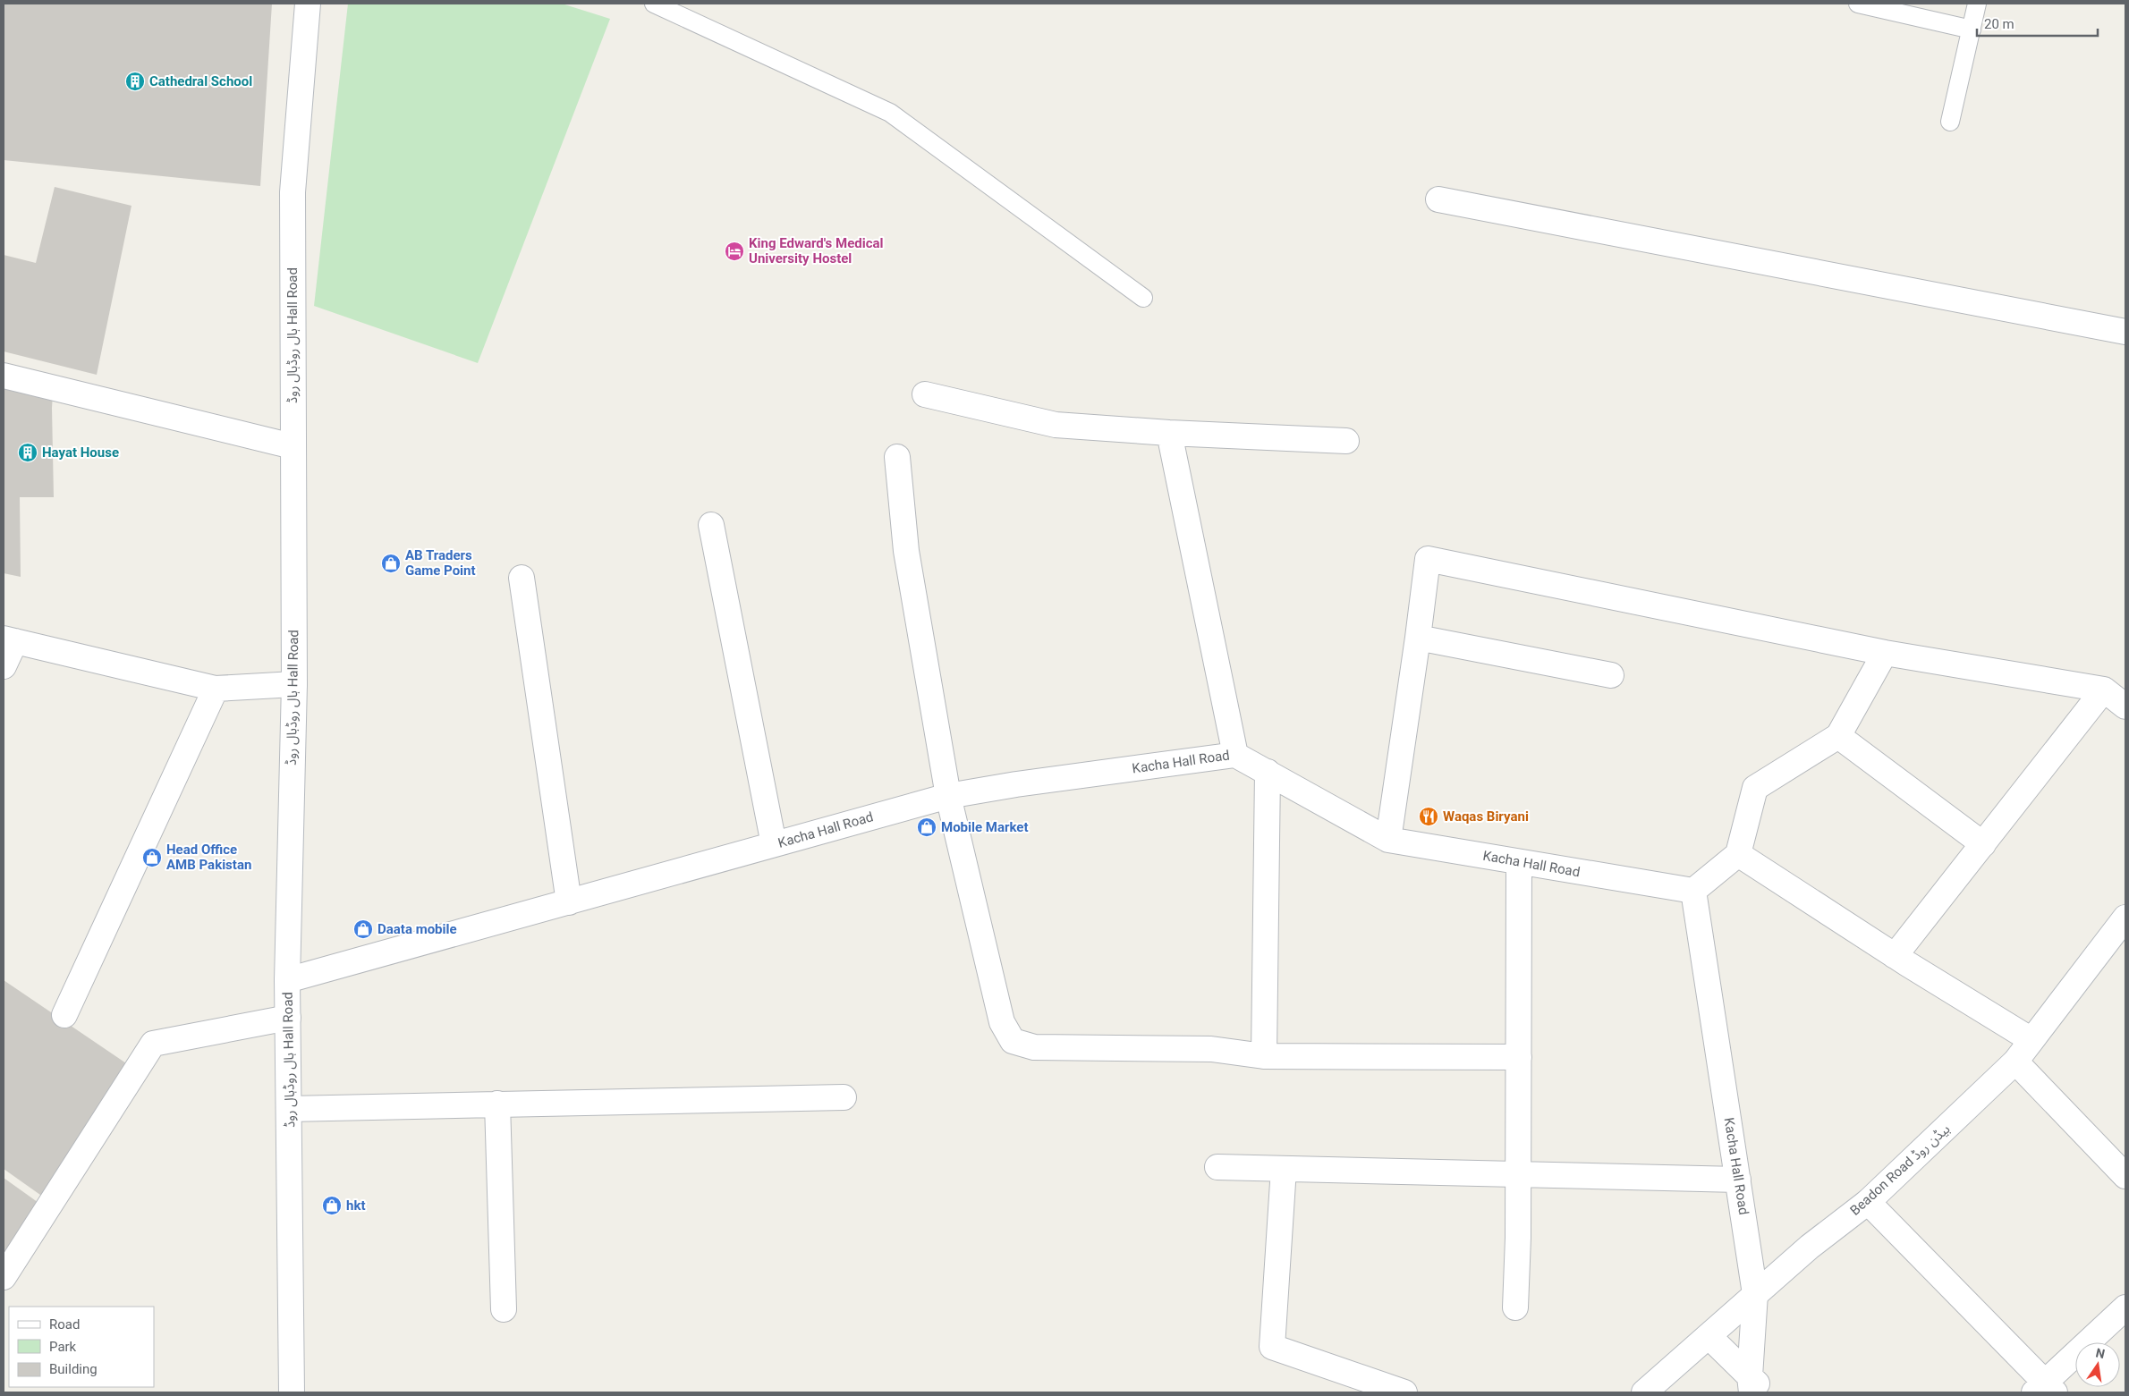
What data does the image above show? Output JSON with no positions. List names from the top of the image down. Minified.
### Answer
{"streets":{"street":["ہال روڈہال روڈ Hall Road","Kacha Hall Road","Beadon Road بیڈن روڈ"]},"crossings":[["ہال روڈہال روڈ Hall Road","Kacha Hall Road"],["Kacha Hall Road","Beadon Road بیڈن روڈ"]],"places":{"building":["Cathedral School","Hayat House"],"hotel":["King Edward's Medical University Hostel"],"shop":["AB Traders Game Point","Mobile Market","Head Office AMB Pakistan","Daata mobile","hkt"],"restaurant":["Waqas Biryani"]},"legend":["Road","Park","Building"],"scale_bar":"20 m","north":"top"}
